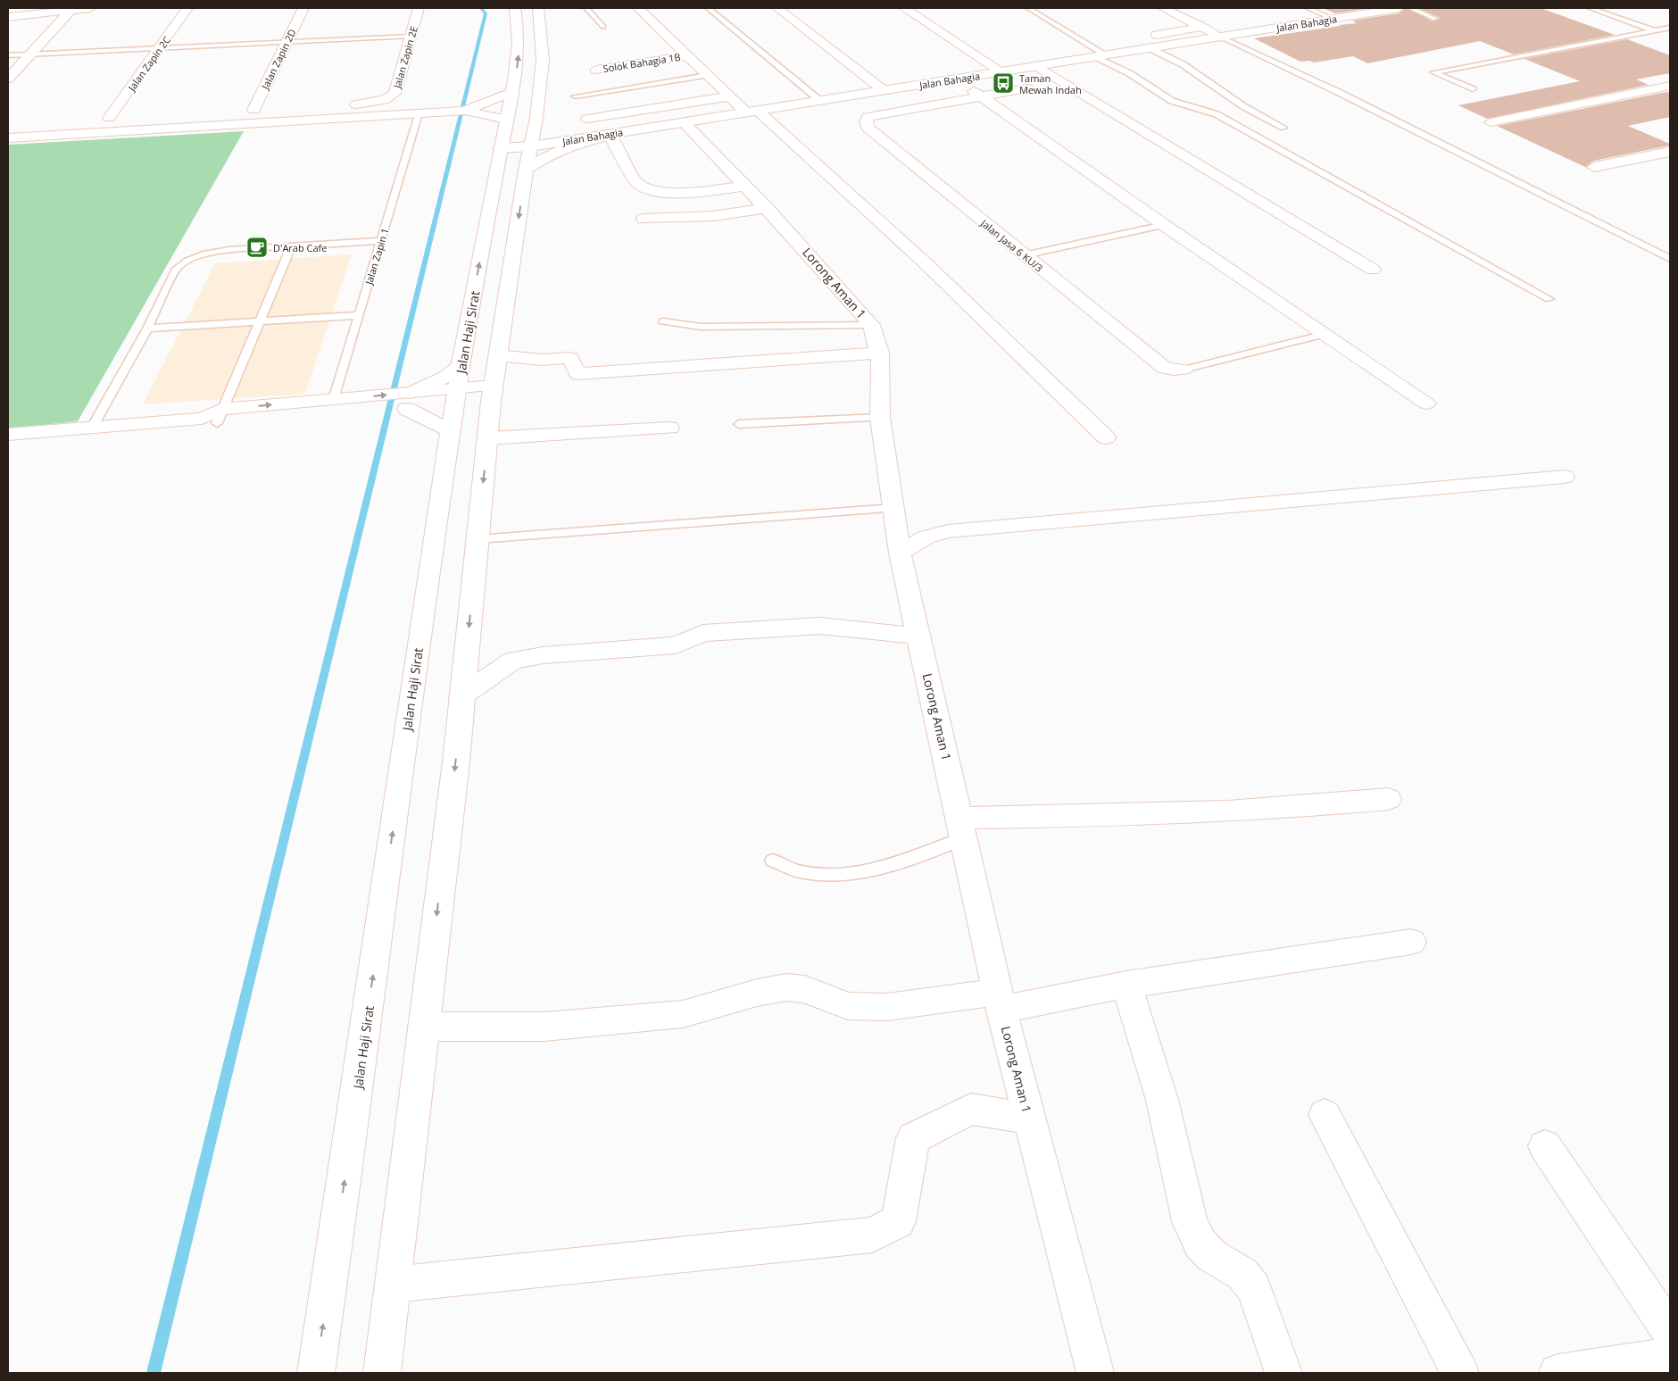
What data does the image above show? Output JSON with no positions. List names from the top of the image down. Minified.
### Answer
{"streets":{"street":["Jalan Bahagia","Jalan Zapin 2E","Jalan Zapin 2D","Solok Bahagia 1B","Jalan Zapin 2C","Jalan Jasa 6 KU/3","Lorong Aman 1","Jalan Haji Sirat"],"lane":["Jalan Zapin 1"]},"crossings":[["Jalan Bahagia","Lorong Aman 1"],["Jalan Bahagia","Jalan Haji Sirat"],["Jalan Zapin 2E","Jalan Zapin 2D"]],"places":{"bus stop":["Taman Mewah Indah"],"cafe":["D'Arab Cafe"]}}
